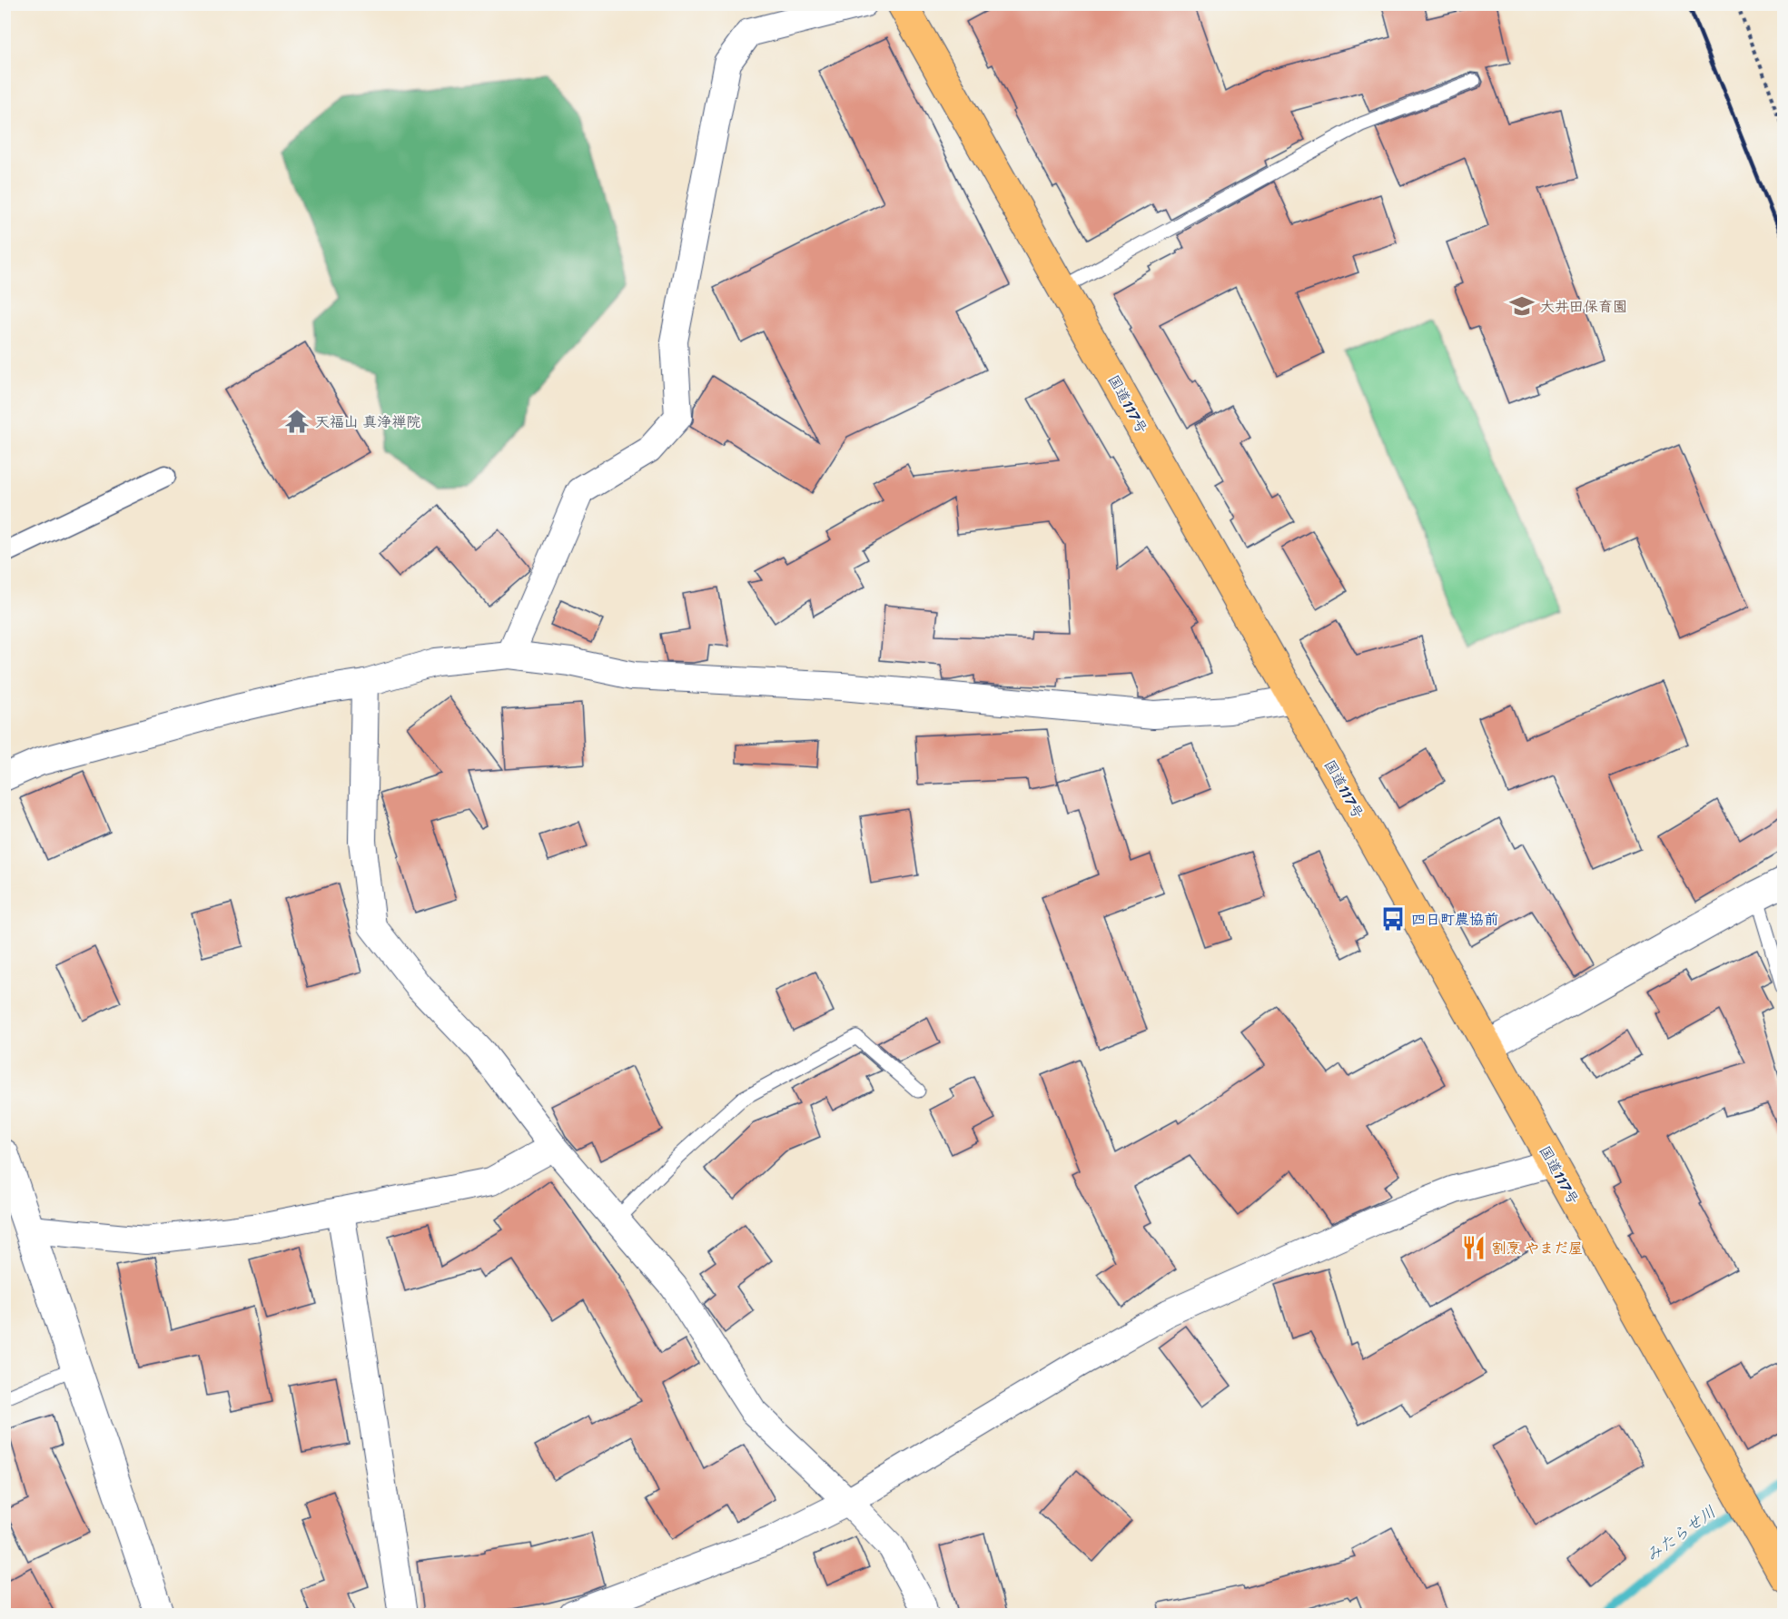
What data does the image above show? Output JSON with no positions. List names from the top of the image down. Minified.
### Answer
{"streets":{"highway":["国道117号"]},"water":["みたらせ川"],"places":{"school or university":["大井田保育園"],"temple":["天福山 真浄禅院"],"bus stop":["四日町農協前"],"restaurant":["割烹 やまだ屋"]}}
